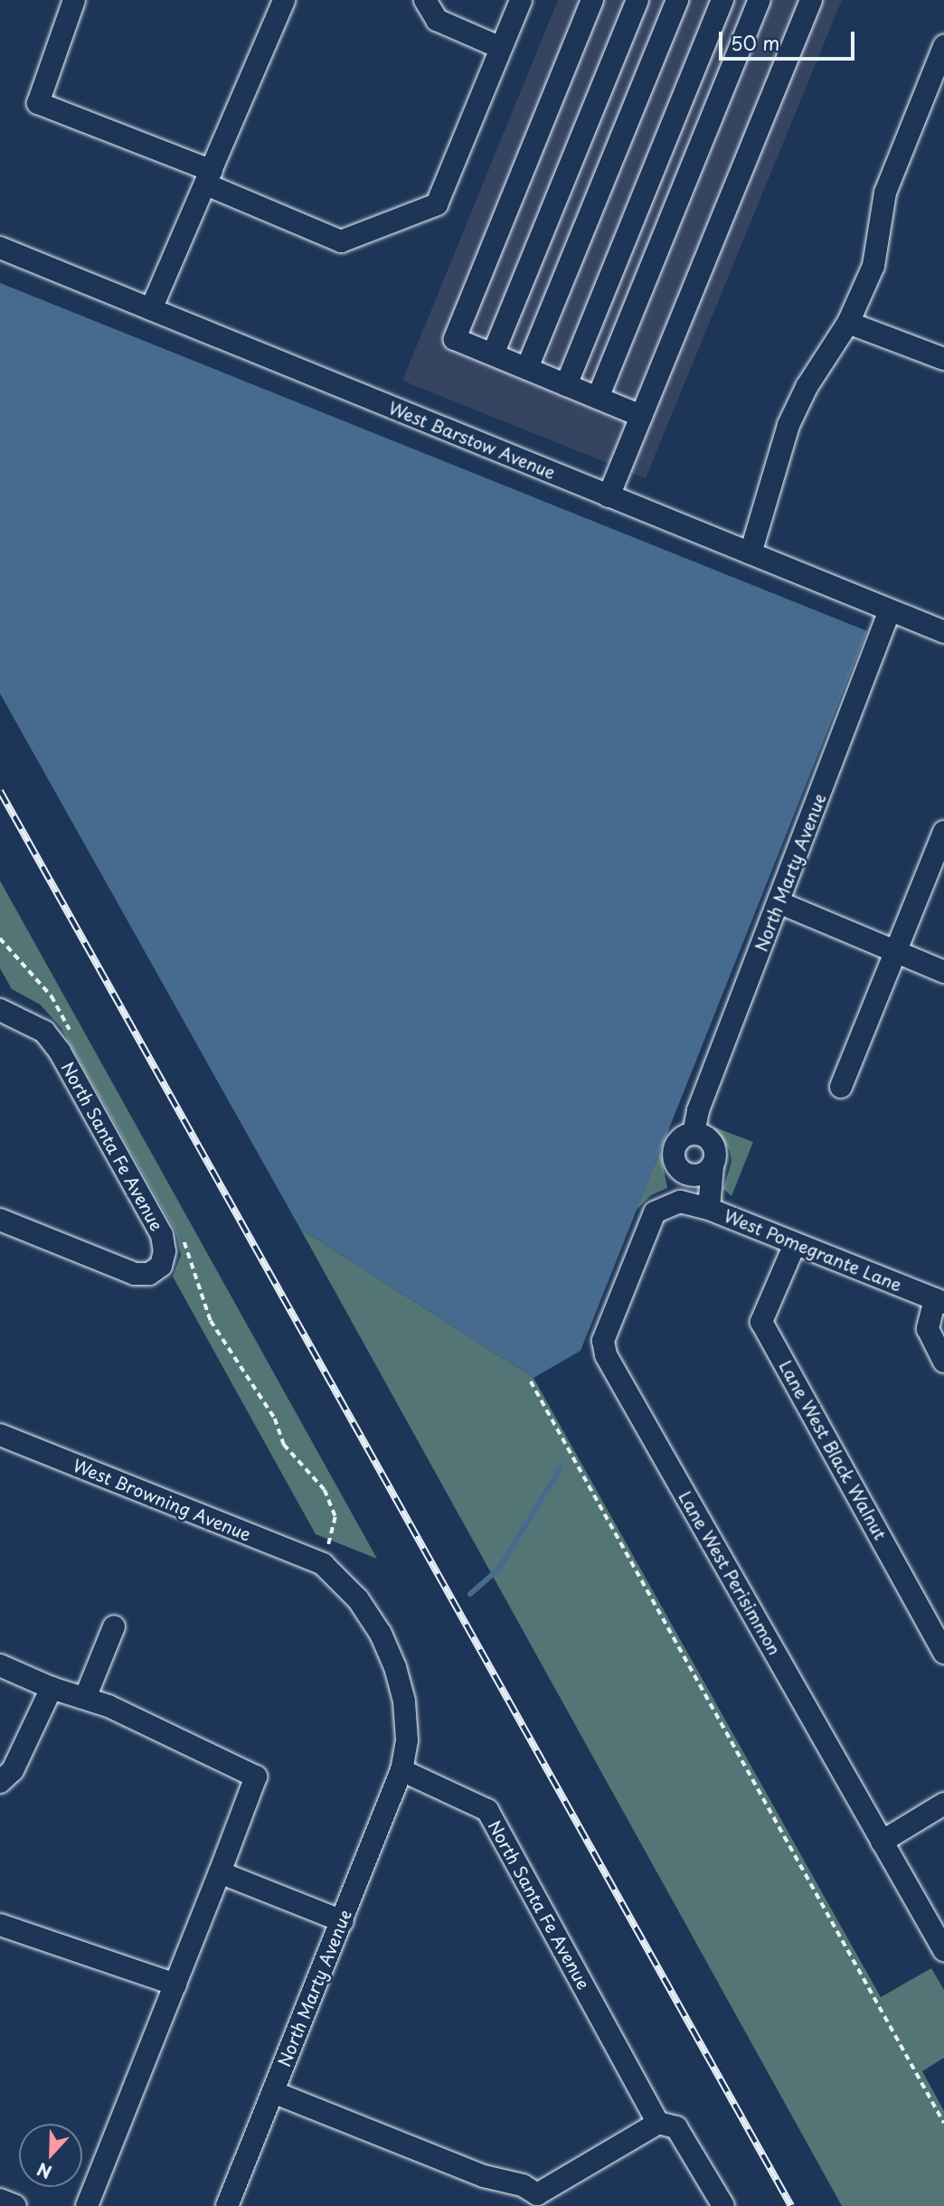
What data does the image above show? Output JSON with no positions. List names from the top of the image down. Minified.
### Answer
{"streets":{"street":["West Barstow Avenue","North Marty Avenue","North Santa Fe Avenue","West Pomegrante Lane","Lane West Black Walnut","West Browning Avenue","Lane West Perisimmon"]},"crossings":[["West Barstow Avenue","North Marty Avenue"],["North Marty Avenue","North Santa Fe Avenue"],["North Marty Avenue","West Pomegrante Lane"],["North Marty Avenue","West Browning Avenue"],["North Marty Avenue","Lane West Perisimmon"],["North Santa Fe Avenue","West Browning Avenue"],["West Pomegrante Lane","Lane West Black Walnut"],["West Pomegrante Lane","Lane West Perisimmon"]],"scale_bar":"50 m","north":"bottom"}
